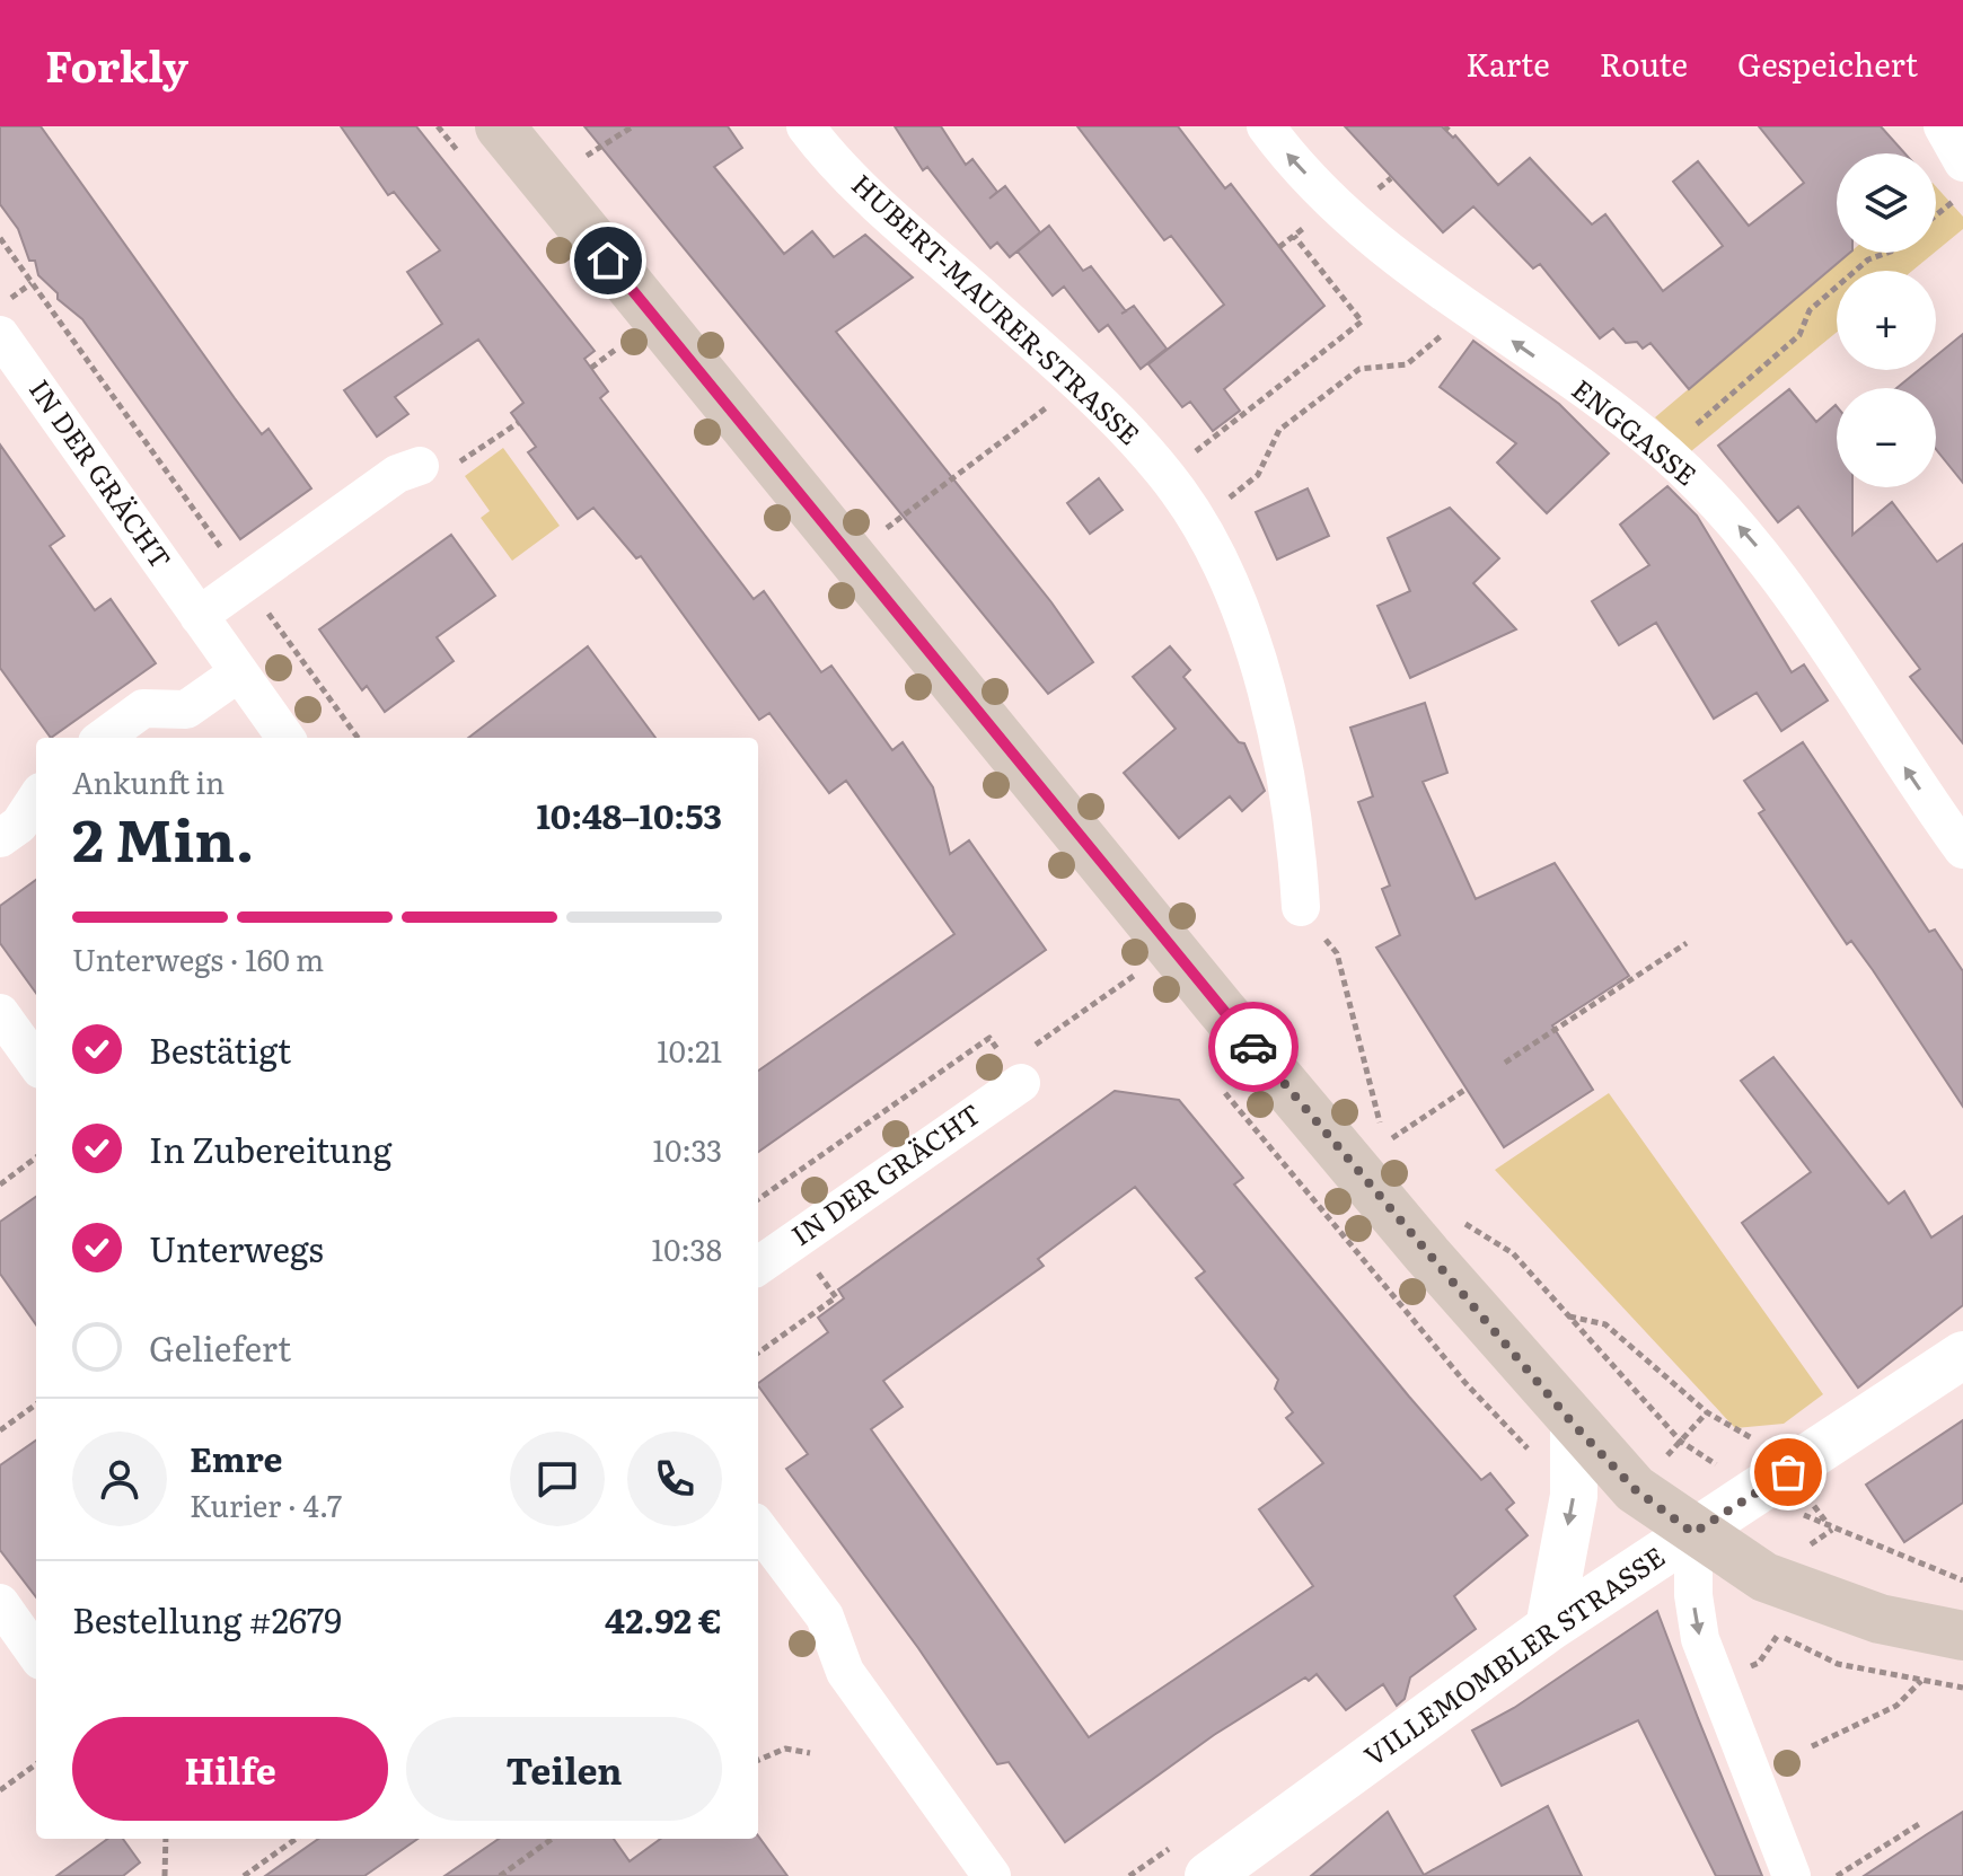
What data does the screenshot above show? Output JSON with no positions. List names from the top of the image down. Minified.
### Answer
{"streets":{"street":["HUBERT-MAURER-STRASSE","ENGGASSE","IN DER GRÄCHT","VILLEMOMBLER STRASSE"]},"one_way":["ENGGASSE"],"page":{"header":"Forkly","nav":["Karte","Route","Gespeichert"],"map_buttons":["+","−"],"heading":["2 Min.","Ankunft in","10:48–10:53"],"panel":["Emre","Kurier · 4.7","Bestellung #2679","42.92 €"],"bar":"Unterwegs · 160 m","list":[["Bestätigt","10:21"],["In Zubereitung","10:33"],["Unterwegs","10:38"],"Geliefert"],"buttons":["Hilfe","Teilen"]}}
